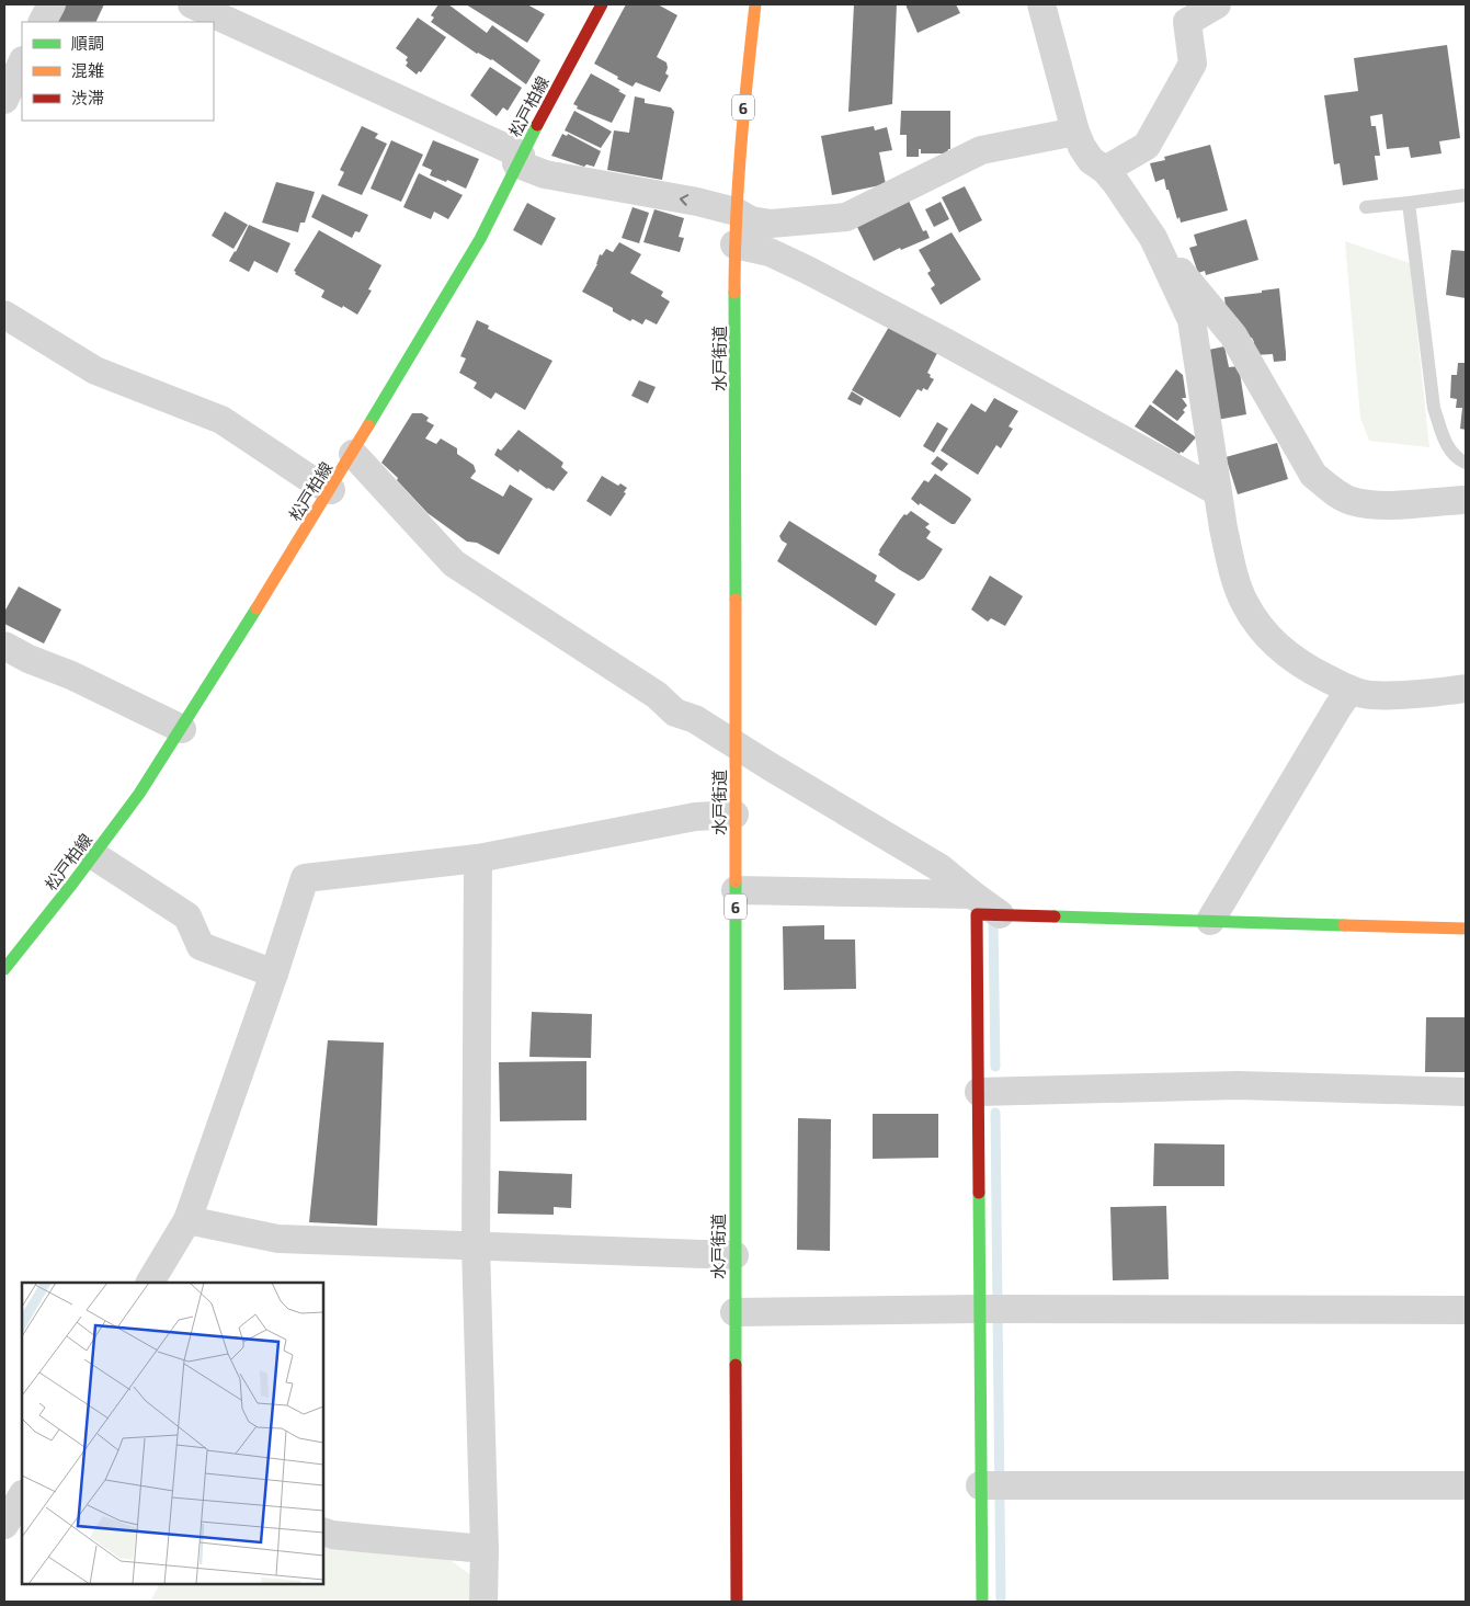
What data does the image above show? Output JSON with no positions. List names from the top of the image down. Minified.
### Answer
{"streets":{"main road":["松戸柏線","6","水戸街道"]},"legend":["順調","混雑","渋滞"]}
